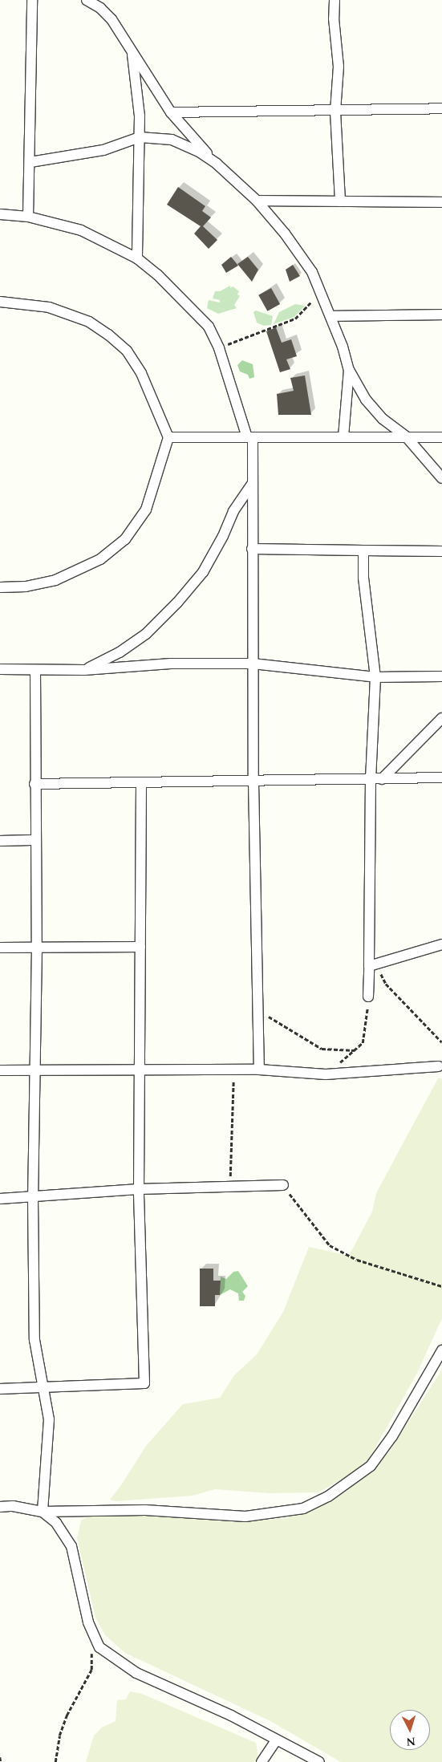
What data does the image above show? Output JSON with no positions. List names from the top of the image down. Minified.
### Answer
{"north":"bottom"}
